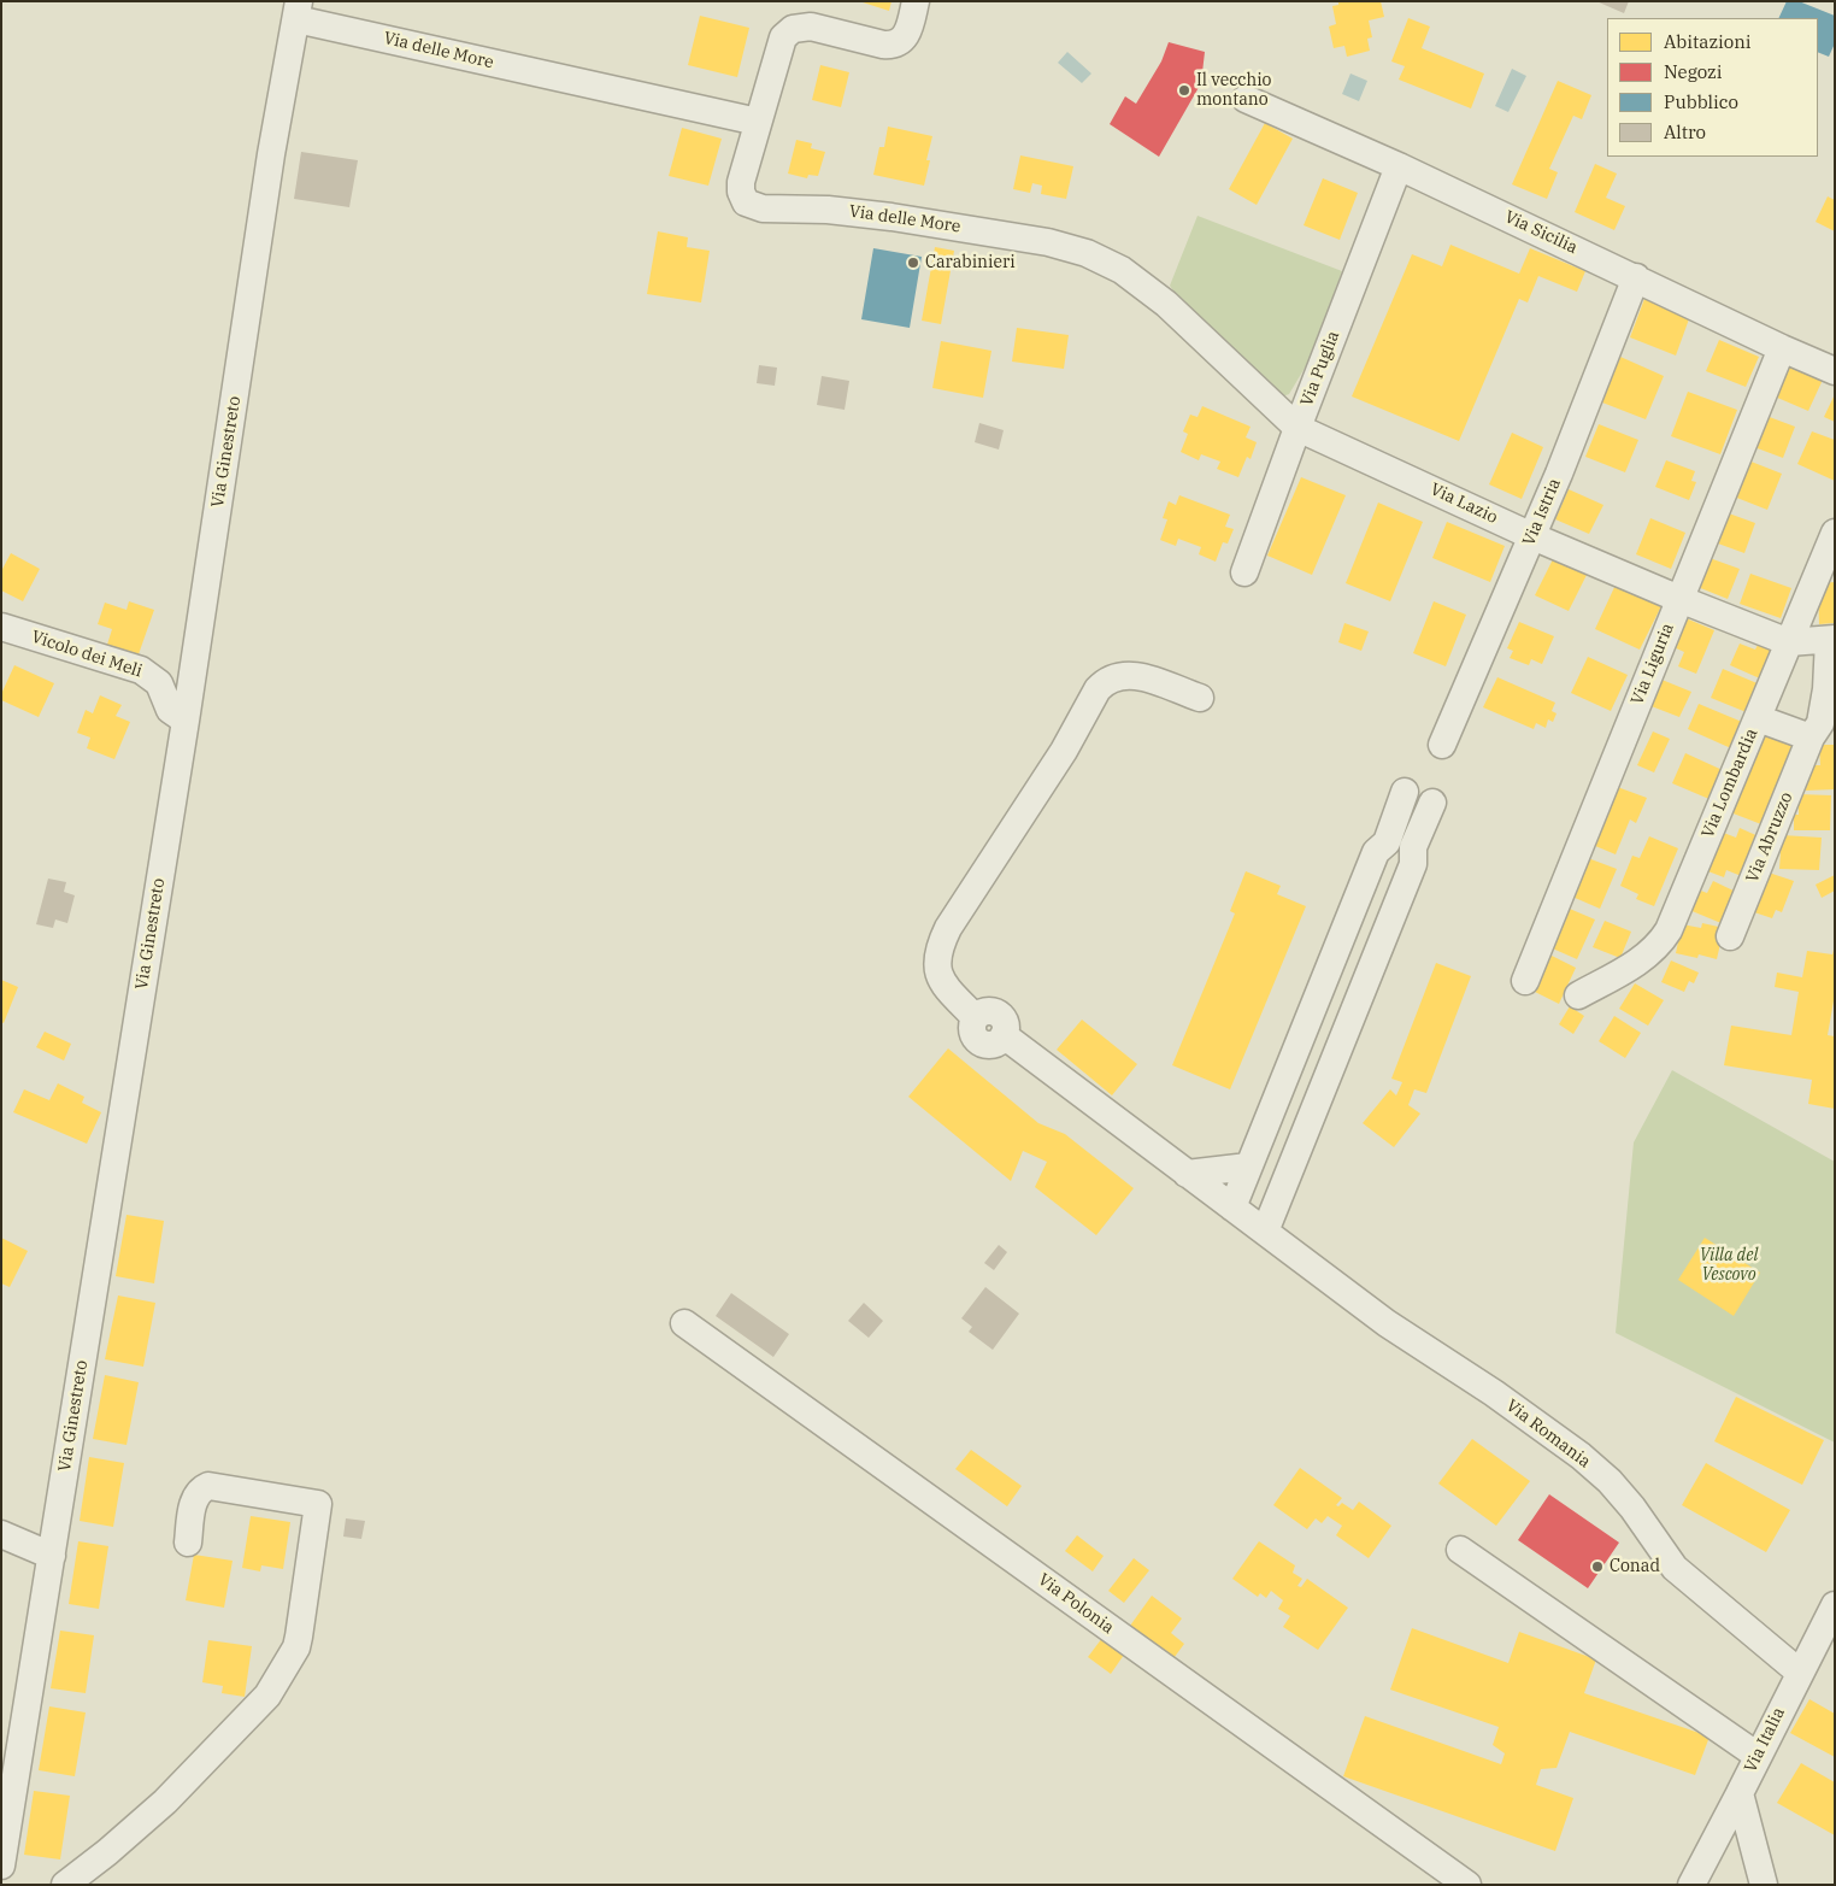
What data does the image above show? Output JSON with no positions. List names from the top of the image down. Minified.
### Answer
{"streets":{"street":["Via delle More","Via Sicilia","Via Puglia","Via Ginestreto","Via Lazio","Via Istria","Vicolo dei Meli","Via Liguria","Via Lombardia","Via Abruzzo","Via Romania","Via Polonia","Via Italia"]},"crossings":[["Via delle More","Via Ginestreto"],["Via delle More","Via Lazio"],["Via Sicilia","Via Puglia"],["Via Sicilia","Via Istria"],["Via Sicilia","Via Liguria"],["Via Puglia","Via Lazio"],["Via Ginestreto","Vicolo dei Meli"],["Via Lazio","Via Istria"],["Via Lazio","Via Liguria"],["Via Lazio","Via Lombardia"],["Via Lazio","Via Abruzzo"],["Via Romania","Via Italia"]],"parks":["Villa del Vescovo"],"places":["Il vecchio montano","Carabinieri","Conad"],"legend":["Abitazioni","Negozi","Pubblico","Altro"]}
